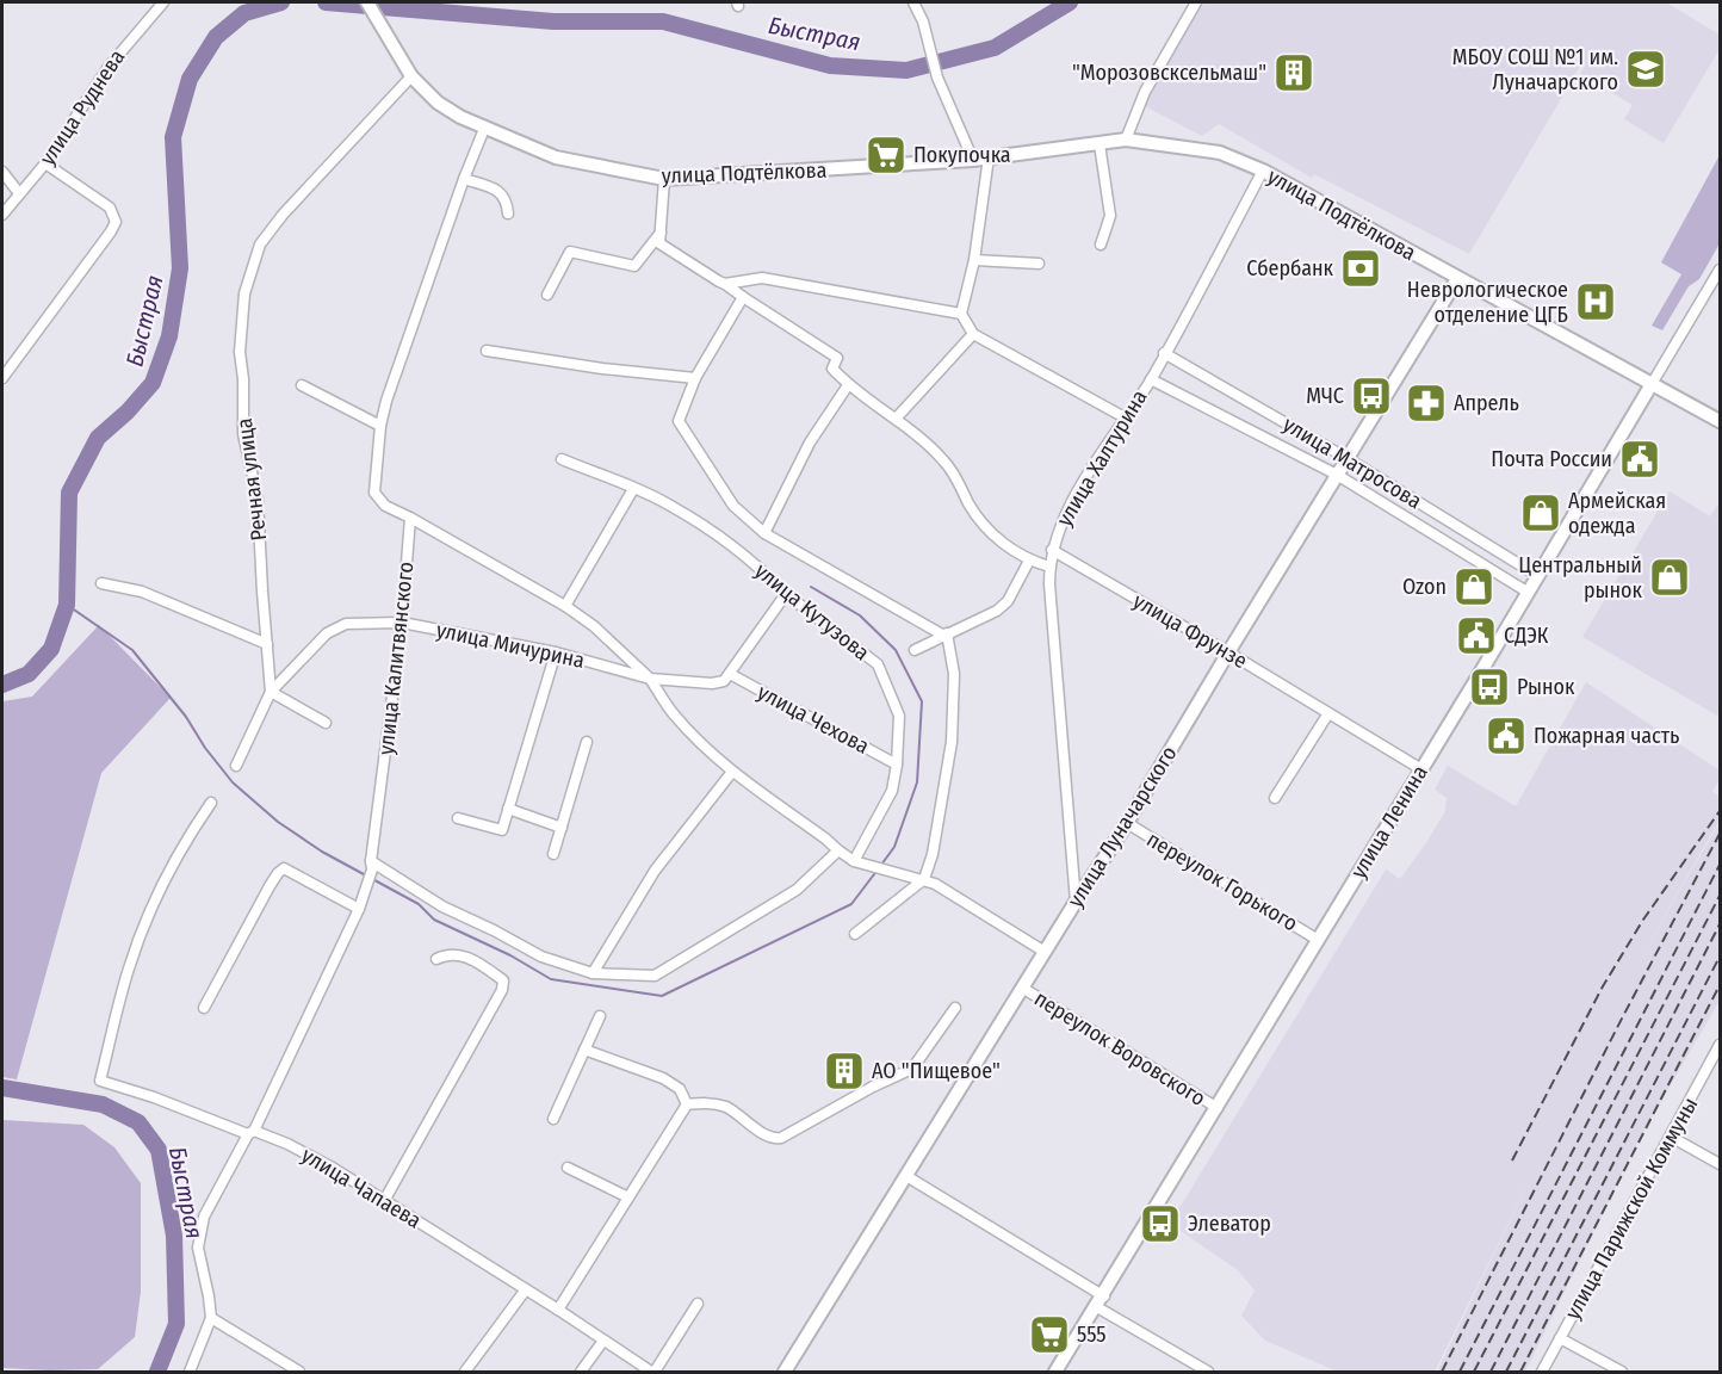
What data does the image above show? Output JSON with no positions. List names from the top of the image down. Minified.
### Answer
{"streets":{"main road":["улица Подтёлкова","улица Ленина","улица Луначарского"],"street":["улица Руднева","улица Халтурина","улица Матросова","Речная улица","улица Кутузова","улица Фрунзе","улица Мичурина","улица Калитвянского","улица Чехова","переулок Горького","переулок Воровского","улица Чапаева","улица Парижской Коммуны"]},"crossings":[["улица Подтёлкова","улица Халтурина"],["улица Подтёлкова","Речная улица"],["улица Подтёлкова","улица Ленина"],["улица Подтёлкова","улица Луначарского"],["улица Халтурина","улица Матросова"],["улица Халтурина","улица Фрунзе"],["улица Халтурина","улица Луначарского"],["улица Матросова","улица Ленина"],["улица Матросова","улица Луначарского"],["Речная улица","улица Мичурина"],["улица Кутузова","улица Чехова"],["улица Фрунзе","улица Ленина"],["улица Фрунзе","улица Луначарского"],["улица Мичурина","улица Калитвянского"],["улица Калитвянского","улица Чапаева"],["улица Ленина","переулок Горького"],["улица Ленина","переулок Воровского"],["улица Луначарского","переулок Горького"],["улица Луначарского","переулок Воровского"]],"water":["Быстрая"],"places":{"school or university":["МБОУ СОШ №1 им. Луначарского"],"building":["\"Морозовсксельмаш\"","АО \"Пищевое\""],"supermarket":["Покупочка","555"],"bank":["Сбербанк"],"hospital":["Неврологическое отделение ЦГБ"],"bus stop":["МЧС","Рынок","Элеватор"],"pharmacy":["Апрель"],"public building":["Почта России","СДЭК","Пожарная часть"],"shop":["Армейская одежда","Центральный рынок","Ozon"]}}
